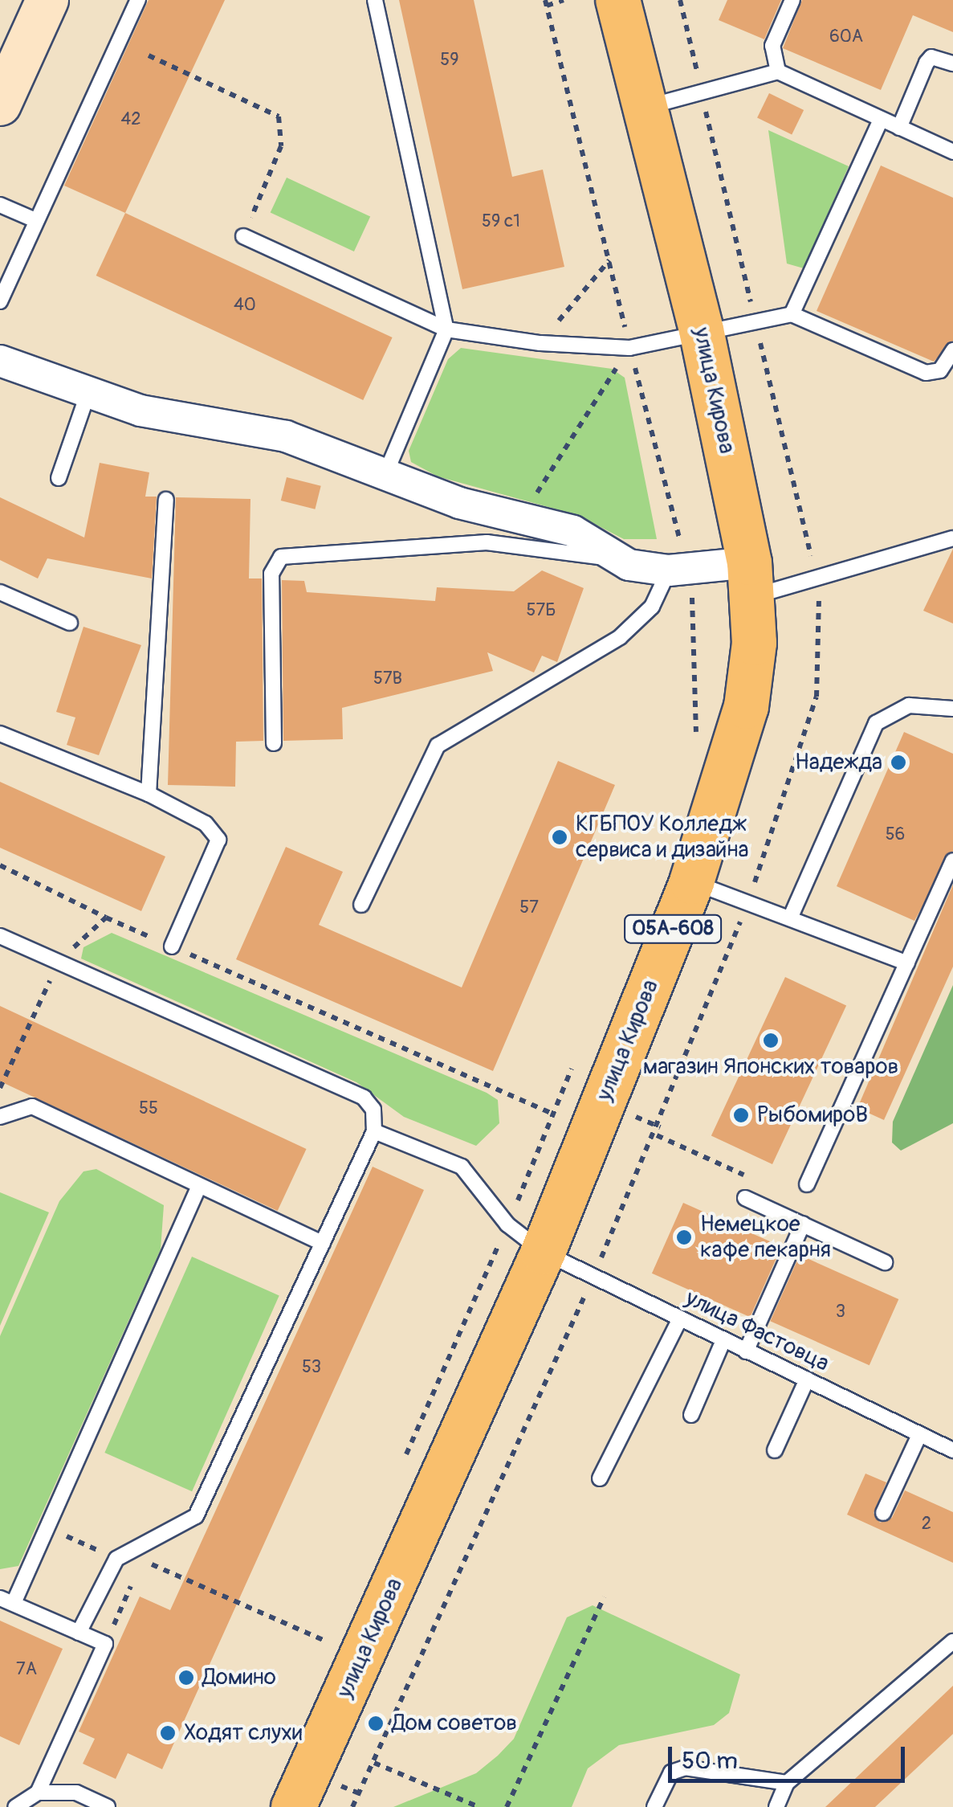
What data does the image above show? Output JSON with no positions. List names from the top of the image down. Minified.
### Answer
{"streets":{"main road":["улица Кирова","05А-608"],"lane":["улица Фастовца"]},"crossings":[["улица Кирова","улица Фастовца"]],"places":["Надежда","КГБПОУ Колледж сервиса и дизайна","магазин Японских товаров","РыбомироВ","Немецкое кафе пекарня","Домино","Дом советов","Ходят слухи"],"house_numbers":["60А","59","42","59 с1","40","57Б","57В","56","57","55","3","53","2","7А"],"scale_bar":"50 m"}
